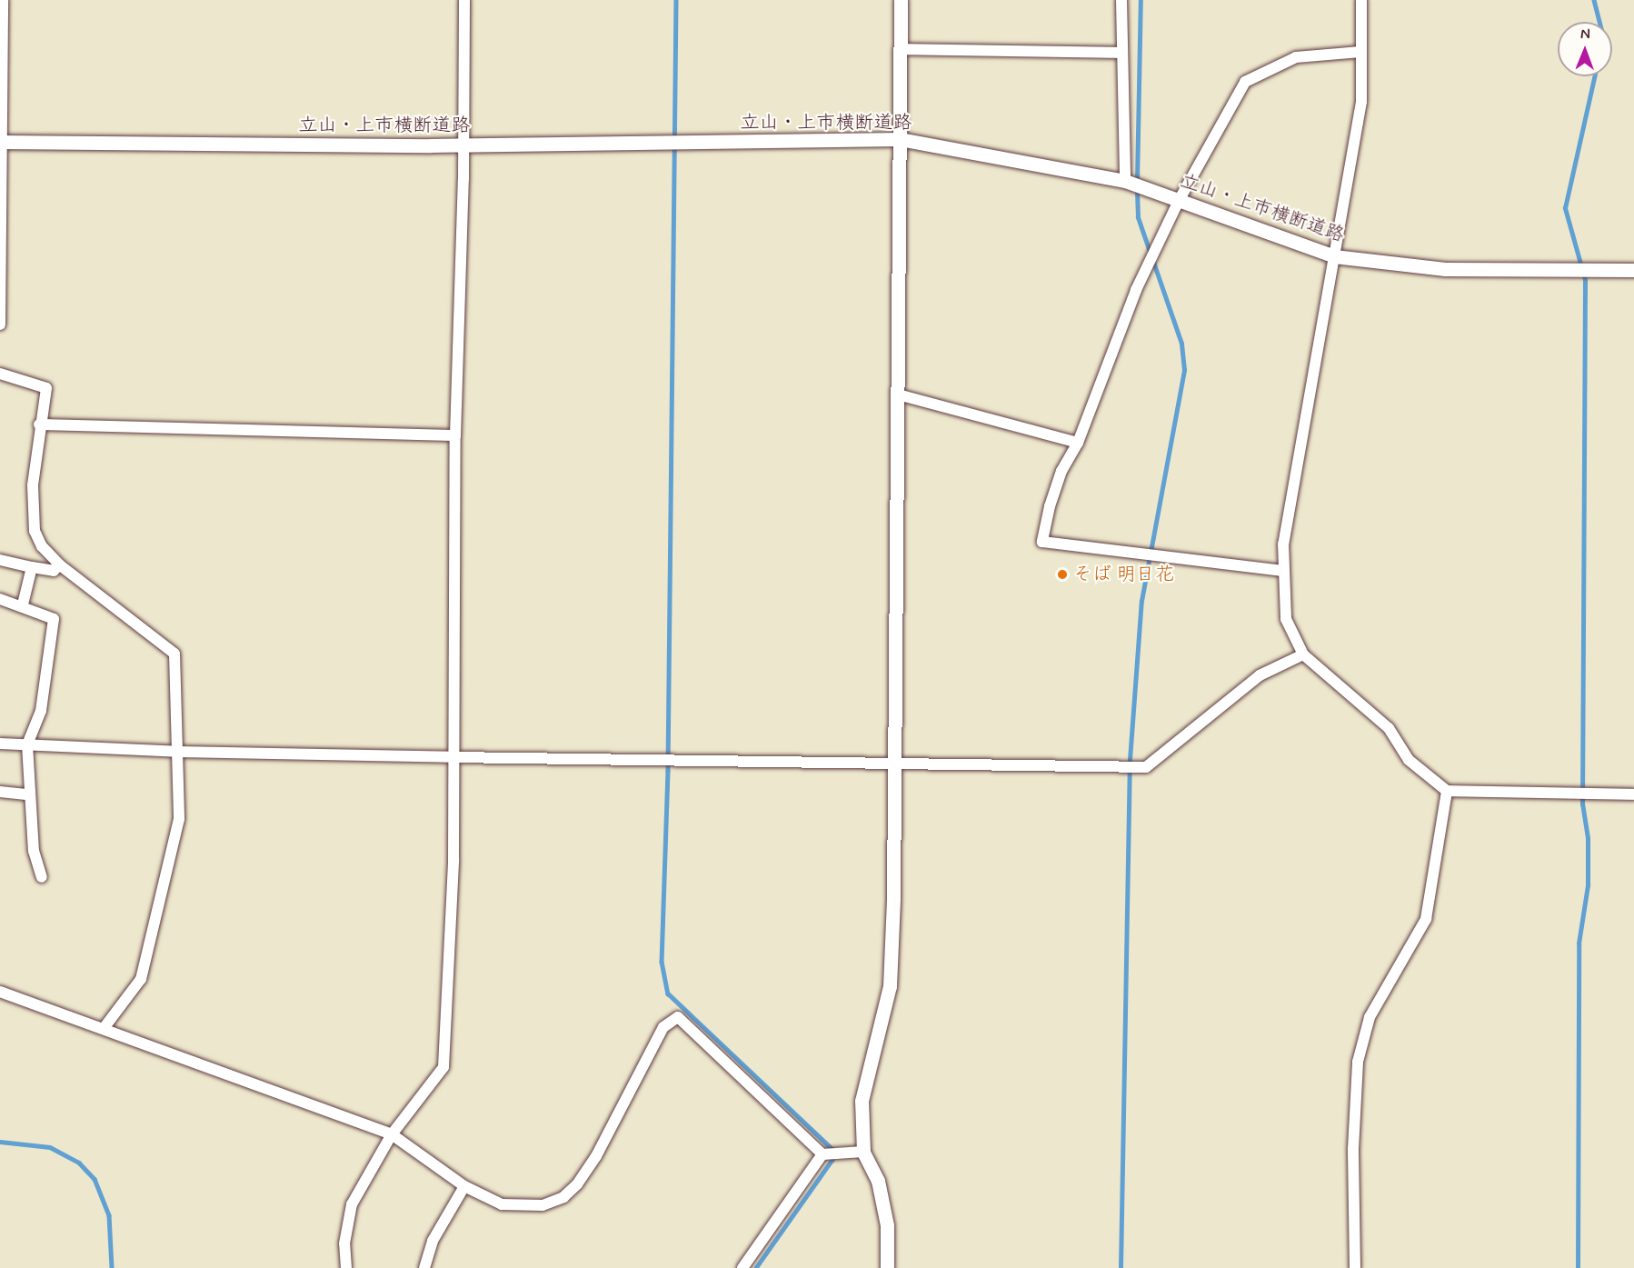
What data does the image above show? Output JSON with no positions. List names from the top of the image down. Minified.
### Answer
{"streets":{"street":["立山・上市横断道路"]},"places":["そば 明日花"],"north":"top"}
